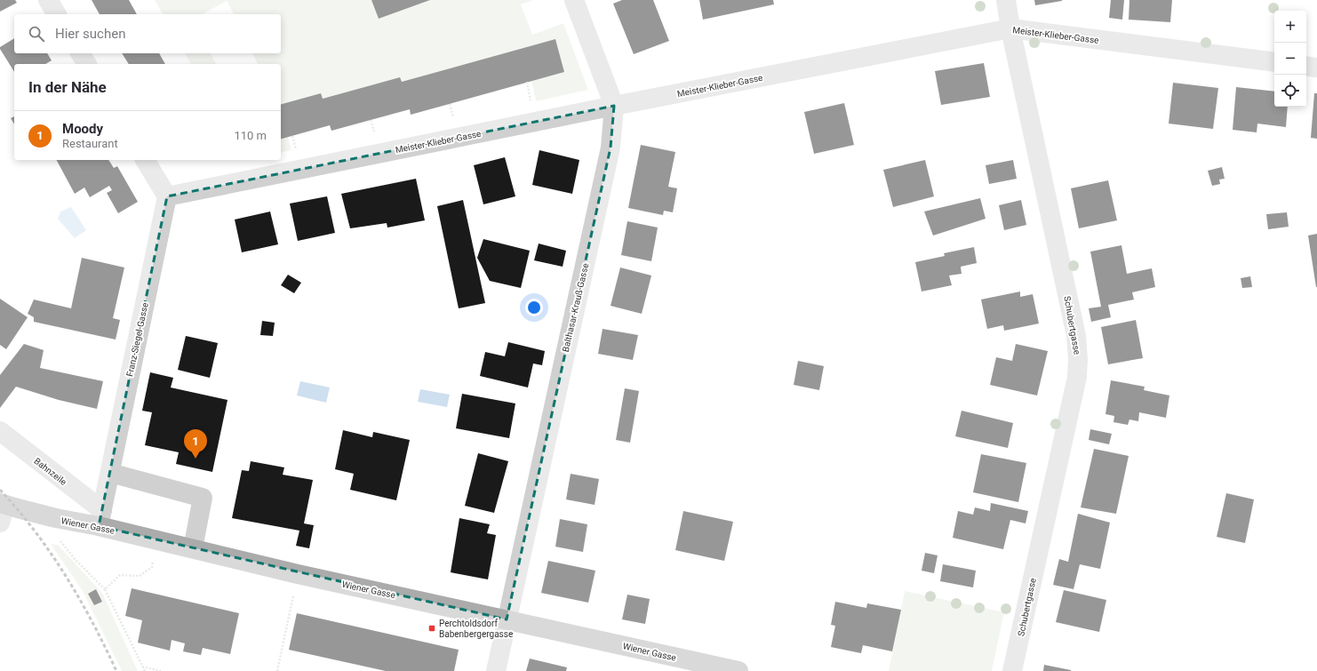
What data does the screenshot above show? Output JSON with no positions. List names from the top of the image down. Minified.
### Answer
{"streets":{"main road":["Wiener Gasse"],"street":["Meister-Klieber-Gasse","Balthasar-Krauß-Gasse","Schubertgasse","Franz-Siegel-Gasse","Bahnzeile"]},"crossings":[["Meister-Klieber-Gasse","Balthasar-Krauß-Gasse"],["Meister-Klieber-Gasse","Schubertgasse"],["Meister-Klieber-Gasse","Franz-Siegel-Gasse"],["Balthasar-Krauß-Gasse","Wiener Gasse"],["Franz-Siegel-Gasse","Bahnzeile"],["Franz-Siegel-Gasse","Wiener Gasse"],["Bahnzeile","Wiener Gasse"]],"places":{"transit":["Perchtoldsdorf Babenbergergasse"]},"page":{"map_buttons":["+","−"],"search":"Hier suchen","heading":"In der Nähe","list":[{"mark":"1","name":"Moody","note":"Restaurant","value":"110 m"}],"pins":"1"}}
